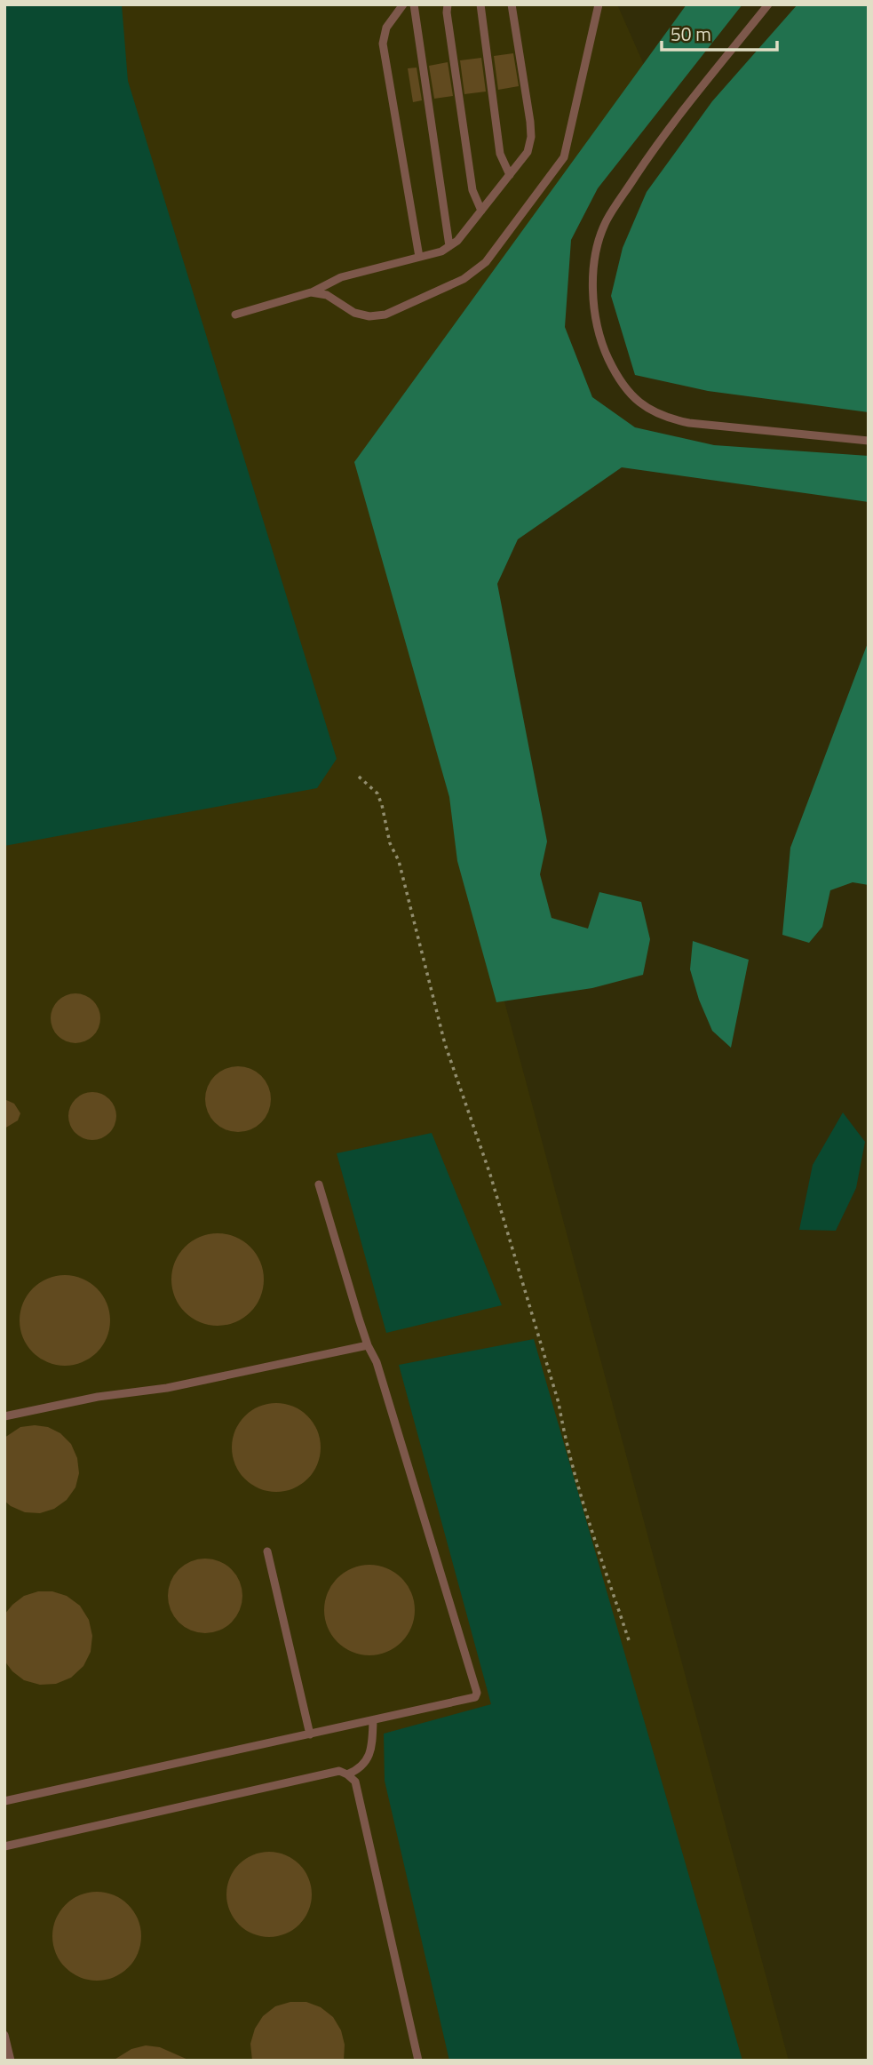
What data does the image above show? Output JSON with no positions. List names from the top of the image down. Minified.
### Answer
{"scale_bar":"50 m"}
